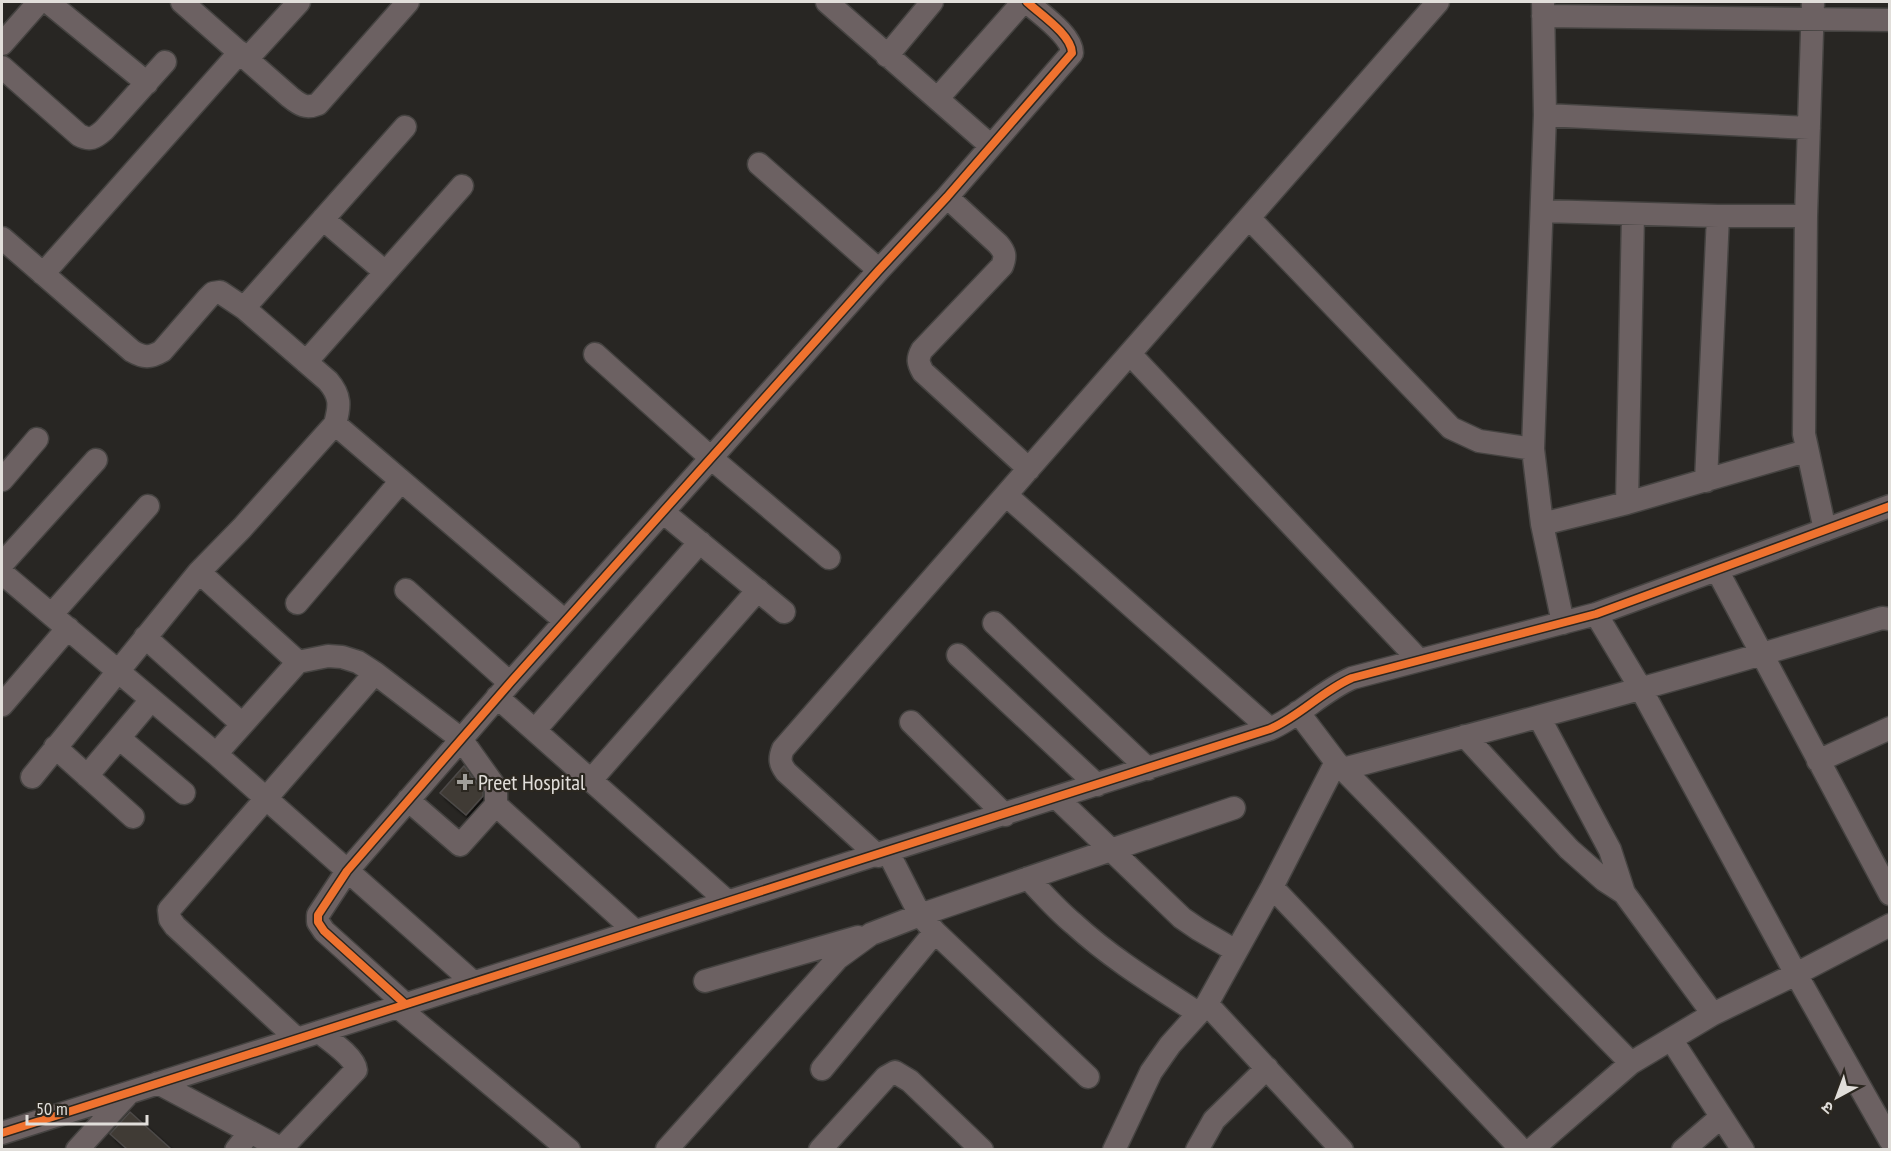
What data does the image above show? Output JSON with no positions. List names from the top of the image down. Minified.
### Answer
{"places":{"health":["Preet Hospital"]},"scale_bar":"50 m","north":"bottom left"}
